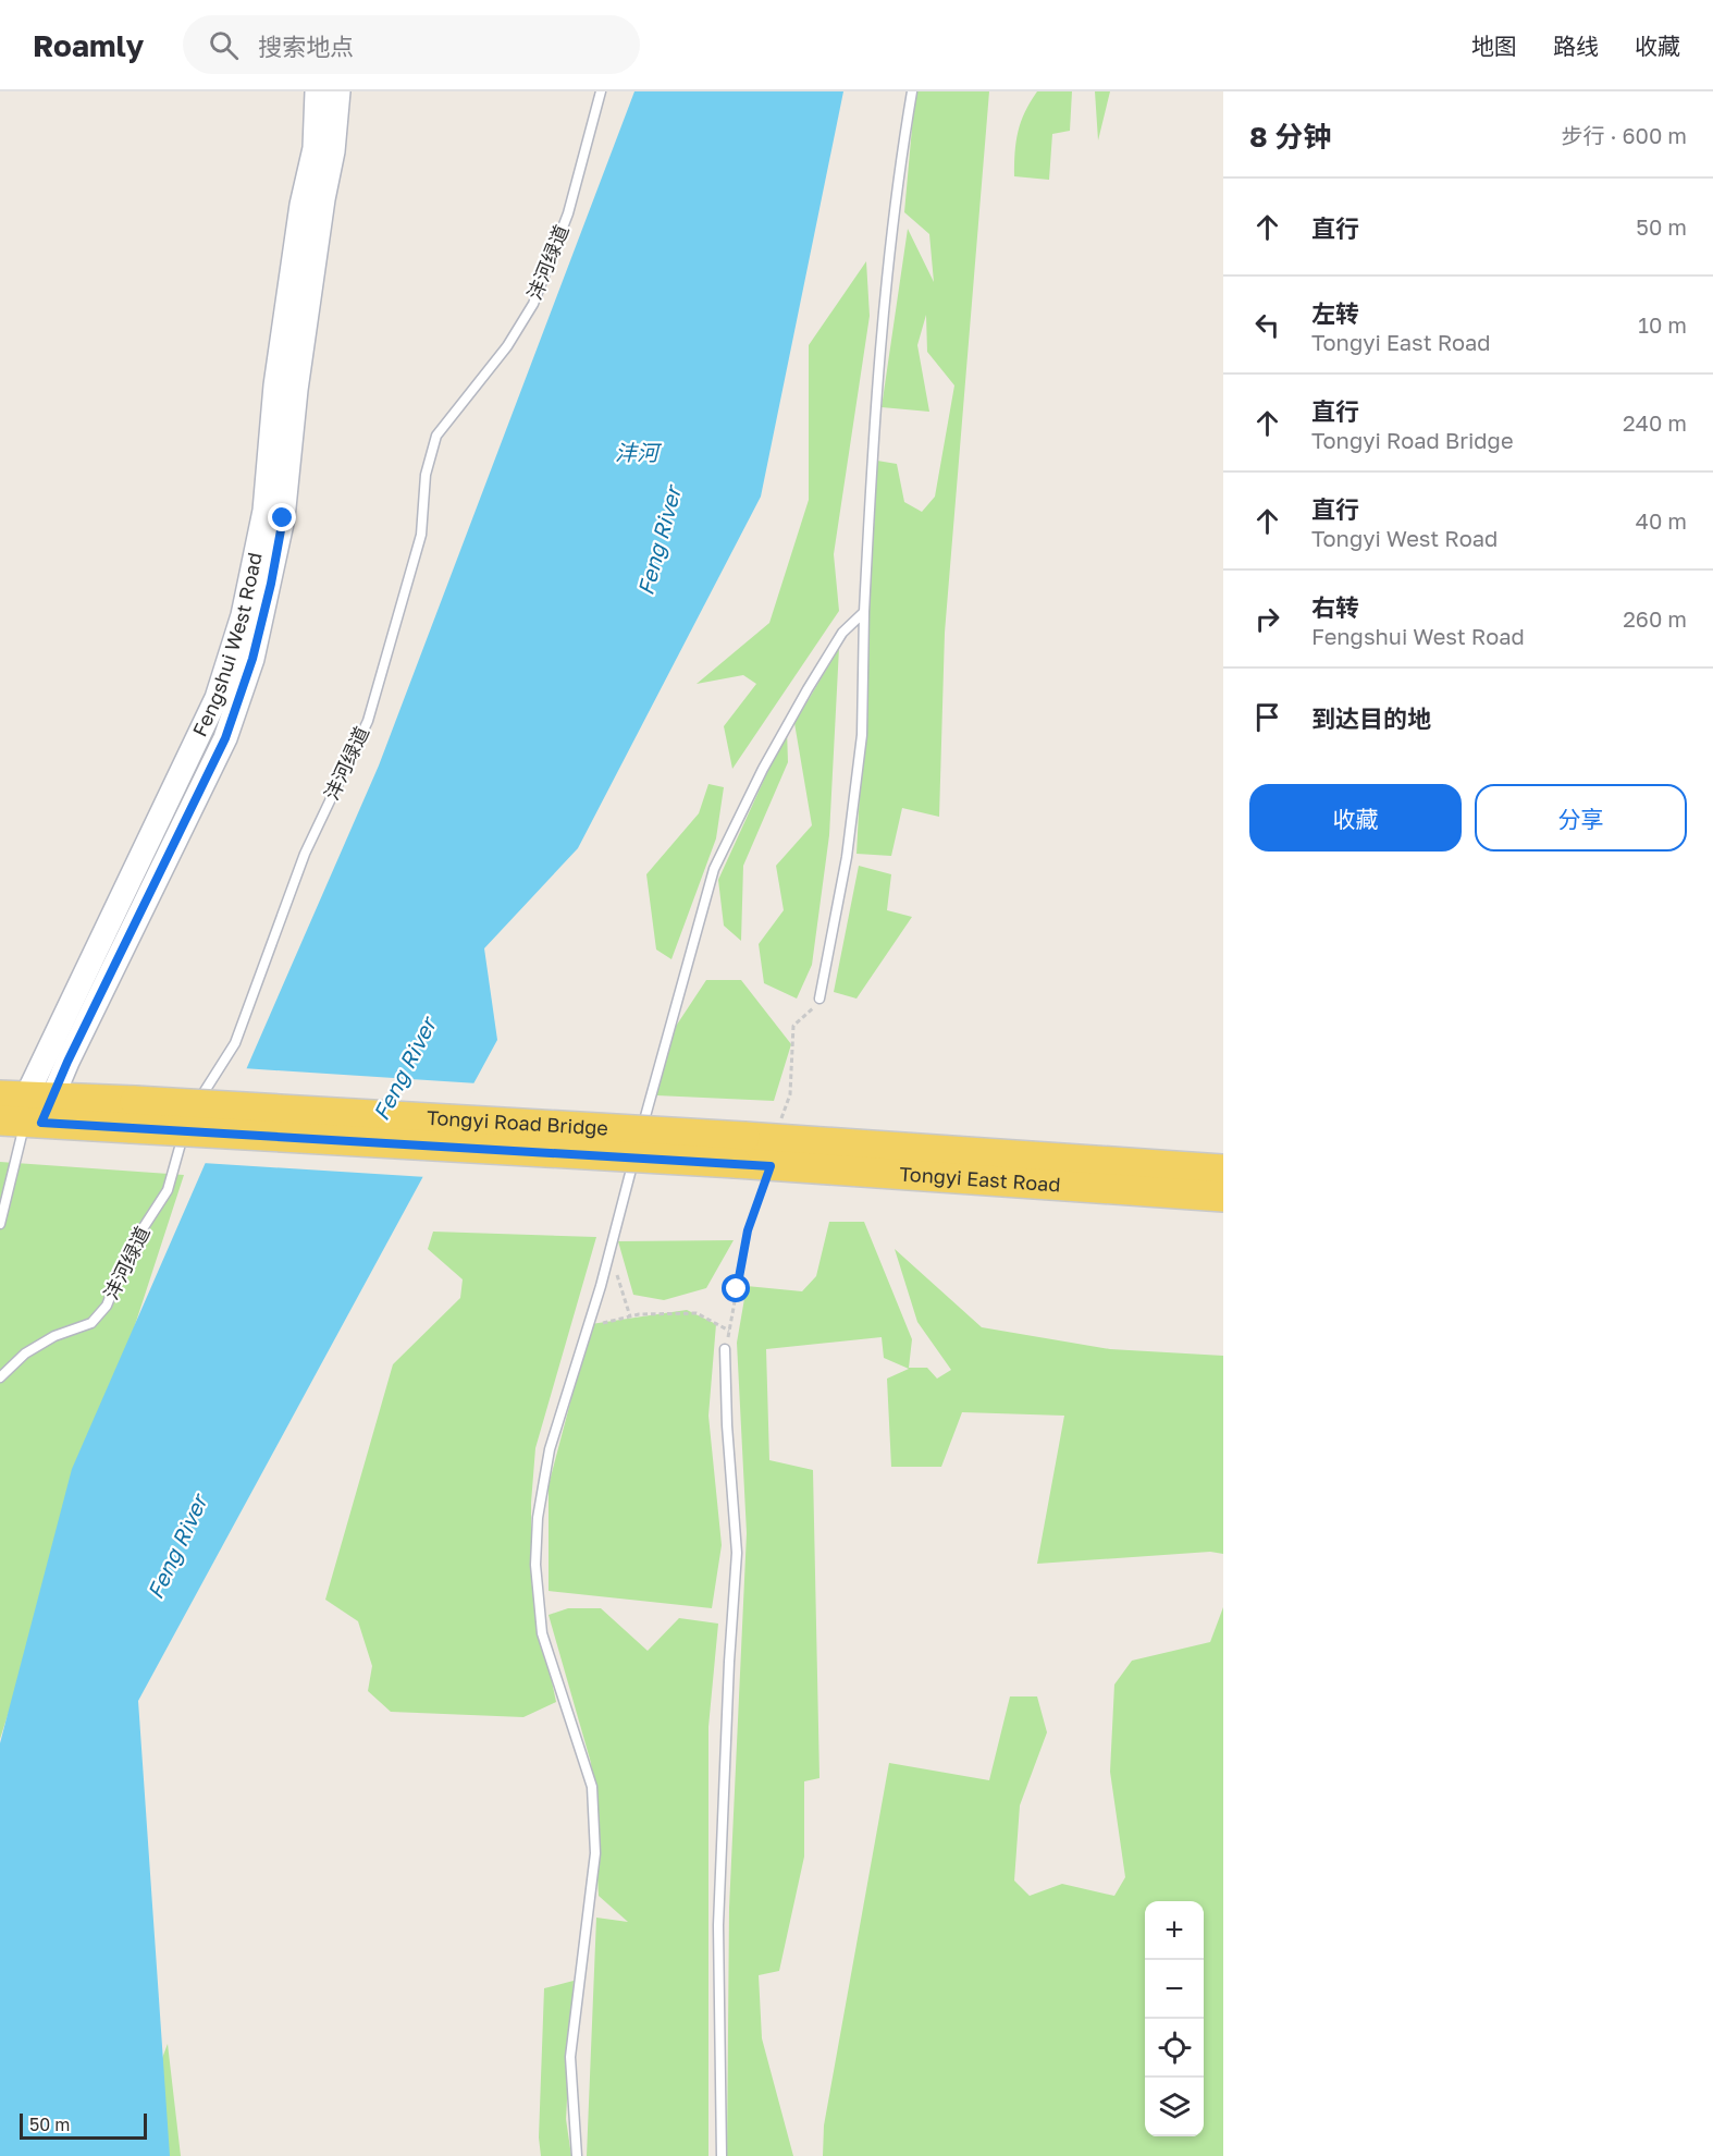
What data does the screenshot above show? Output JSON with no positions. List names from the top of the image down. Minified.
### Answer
{"streets":{"main road":["Tongyi Road Bridge","Tongyi East Road"],"street":["Fengshui West Road"],"lane":["沣河绿道"]},"crossings":[["Fengshui West Road","Tongyi Road Bridge"],["Tongyi Road Bridge","Tongyi East Road"]],"water":["沣河","Feng River"],"scale_bar":"50 m","page":{"header":"Roamly","search":"搜索地点","nav":["地图","路线","收藏"],"heading":["8 分钟","步行 · 600 m"],"list":[["直行","50 m"],["左转","Tongyi East Road","10 m"],["直行","Tongyi Road Bridge","240 m"],["直行","Tongyi West Road","40 m"],["右转","Fengshui West Road","260 m"],"到达目的地"],"buttons":["收藏","分享"],"map_buttons":["+","−"],"scale":"50 m"}}
